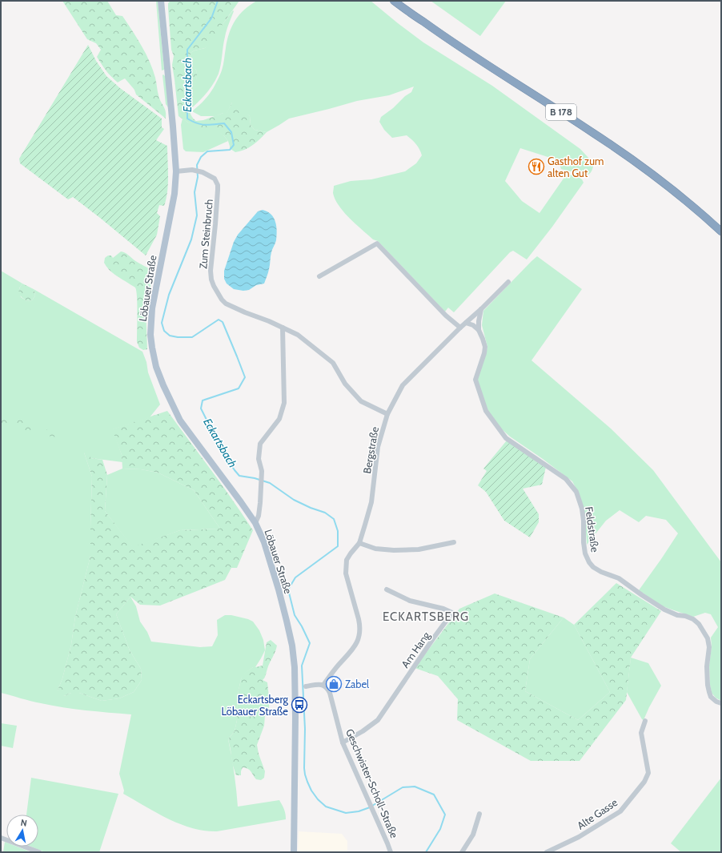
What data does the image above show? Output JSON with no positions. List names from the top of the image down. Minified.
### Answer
{"streets":{"highway":["B 178"],"main road":["Löbauer Straße"],"street":["Zum Steinbruch","Bergstraße","Feldstraße","Am Hang","Geschwister-Scholl-Straße","Alte Gasse"]},"crossings":[["Zum Steinbruch","Löbauer Straße"],["Zum Steinbruch","Bergstraße"],["Bergstraße","Feldstraße"],["Bergstraße","Geschwister-Scholl-Straße"],["Am Hang","Geschwister-Scholl-Straße"]],"districts":["ECKARTSBERG"],"water":["Eckartsbach"],"places":{"restaurant":["Gasthof zum alten Gut"],"shop":["Zabel"],"bus stop":["Eckartsberg Löbauer Straße"]},"north":"top"}
